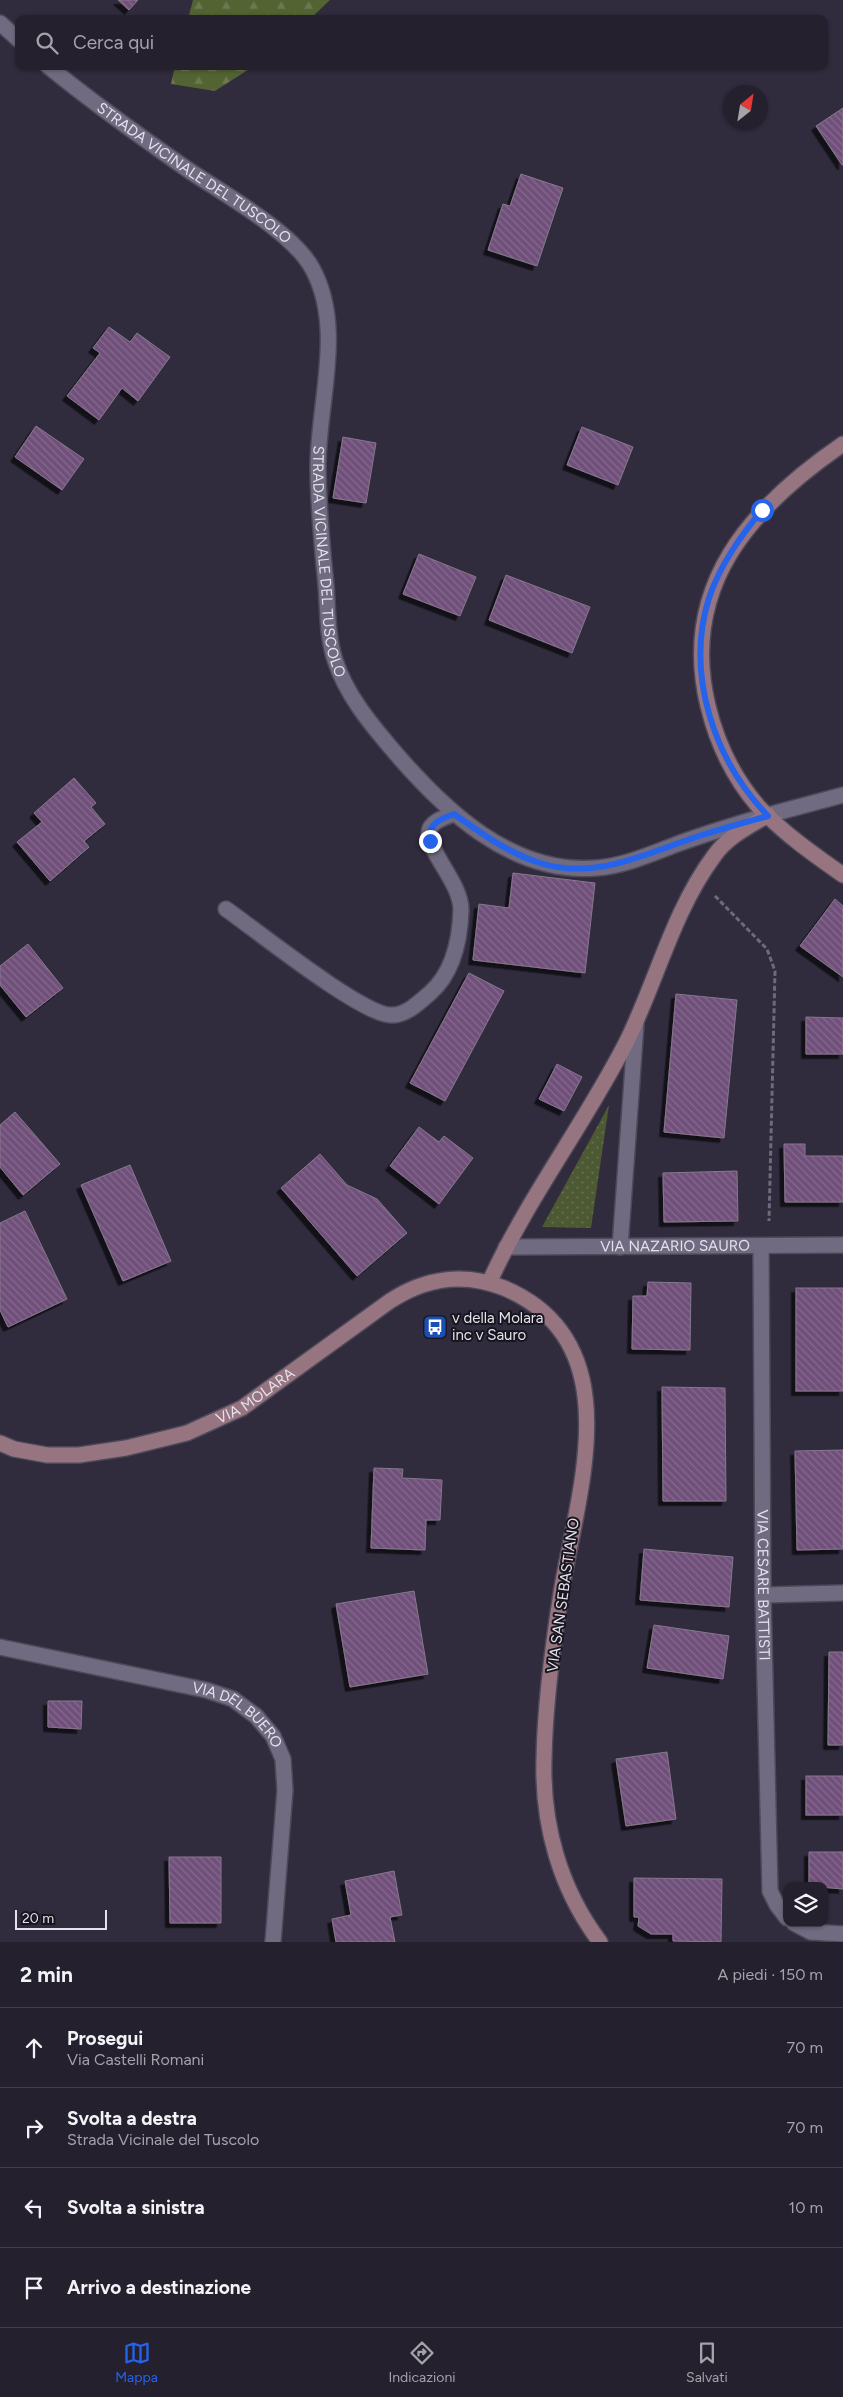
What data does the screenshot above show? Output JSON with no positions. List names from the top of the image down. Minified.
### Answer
{"streets":{"street":["STRADA VICINALE DEL TUSCOLO","VIA NAZARIO SAURO","VIA MOLARA","VIA CESARE BATTISTI","VIA SAN SEBASTIANO","VIA DEL BUERO"]},"crossings":[["VIA NAZARIO SAURO","VIA CESARE BATTISTI"],["VIA MOLARA","VIA SAN SEBASTIANO"]],"places":{"bus stop":["v della Molara inc v Sauro"]},"scale_bar":"20 m","north":"top right","page":{"search":"Cerca qui","scale":"20 m","heading":["2 min","A piedi · 150 m"],"list":[["Prosegui","Via Castelli Romani","70 m"],["Svolta a destra","Strada Vicinale del Tuscolo","70 m"],["Svolta a sinistra","10 m"],"Arrivo a destinazione"],"nav":["Mappa","Indicazioni","Salvati"]}}
